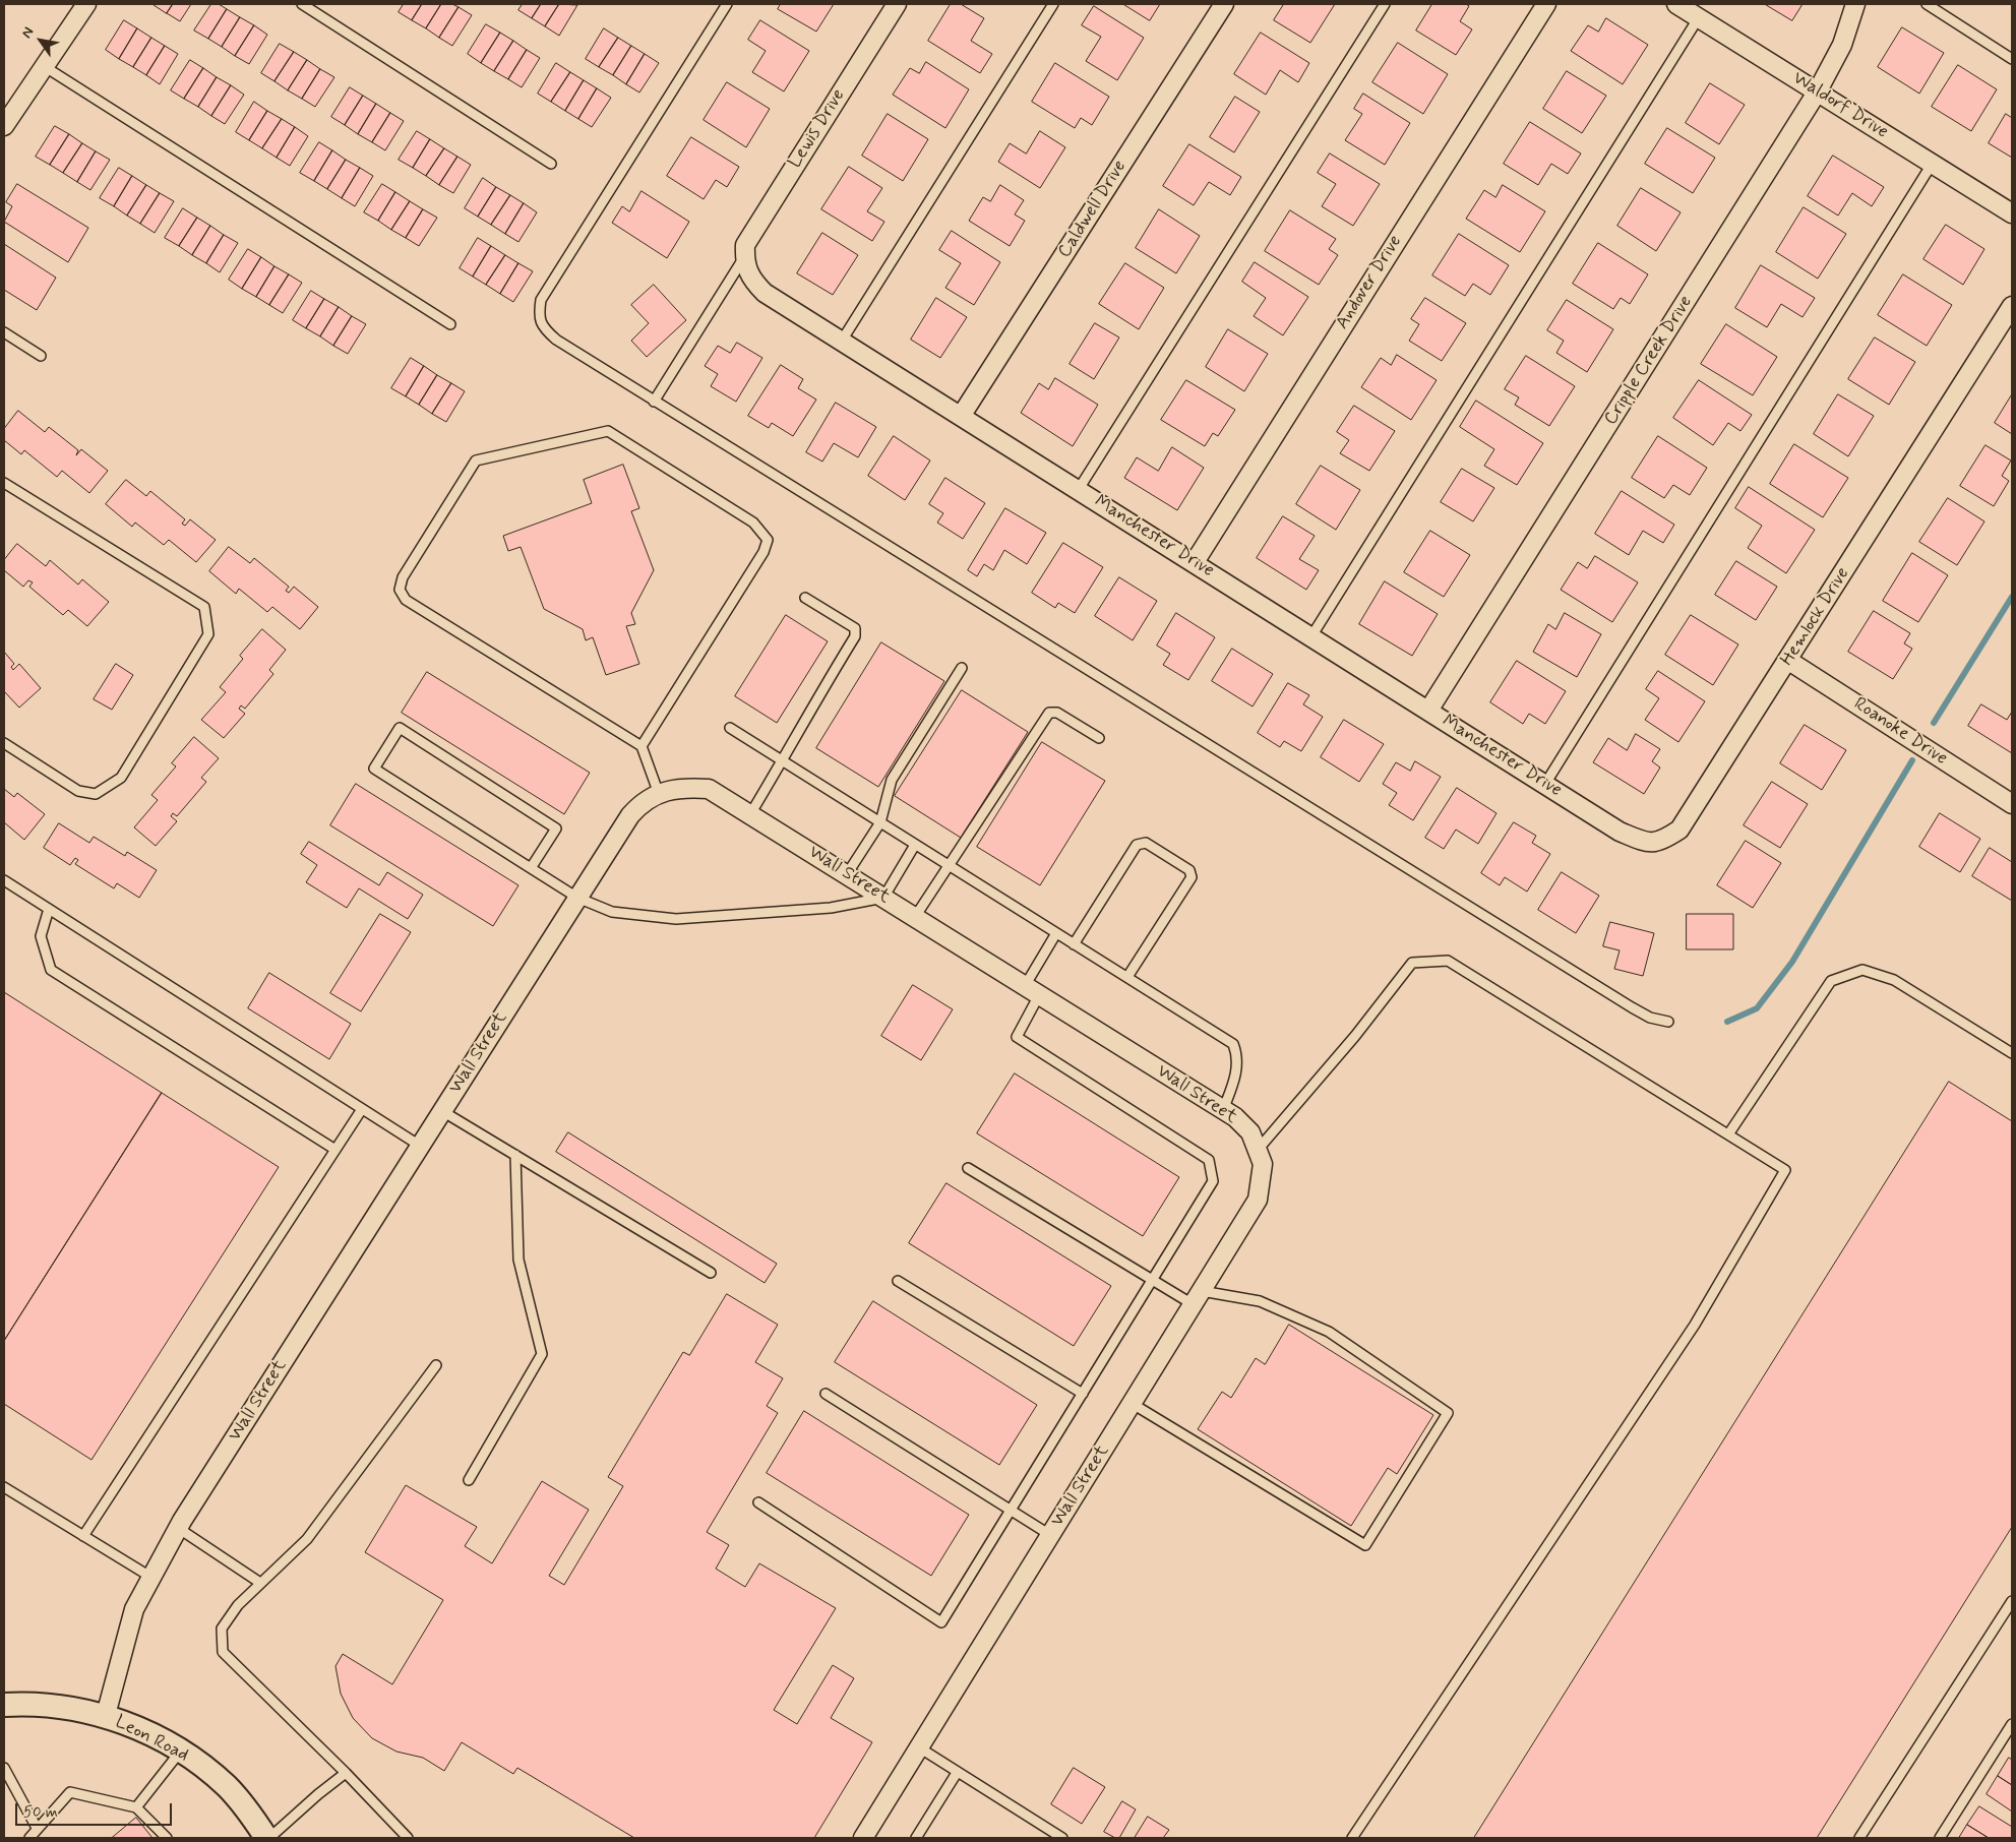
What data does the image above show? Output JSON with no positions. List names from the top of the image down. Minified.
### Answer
{"streets":{"street":["Waldorf Drive","Lewis Drive","Caldwell Drive","Andover Drive","Cripple Creek Drive","Manchester Drive","Hemlock Drive","Roanoke Drive","Wall Street","Leon Road"]},"crossings":[["Waldorf Drive","Cripple Creek Drive"],["Lewis Drive","Manchester Drive"],["Caldwell Drive","Manchester Drive"],["Andover Drive","Manchester Drive"],["Cripple Creek Drive","Manchester Drive"],["Manchester Drive","Hemlock Drive"],["Hemlock Drive","Roanoke Drive"],["Wall Street","Leon Road"]],"scale_bar":"50 m","north":"top left"}
